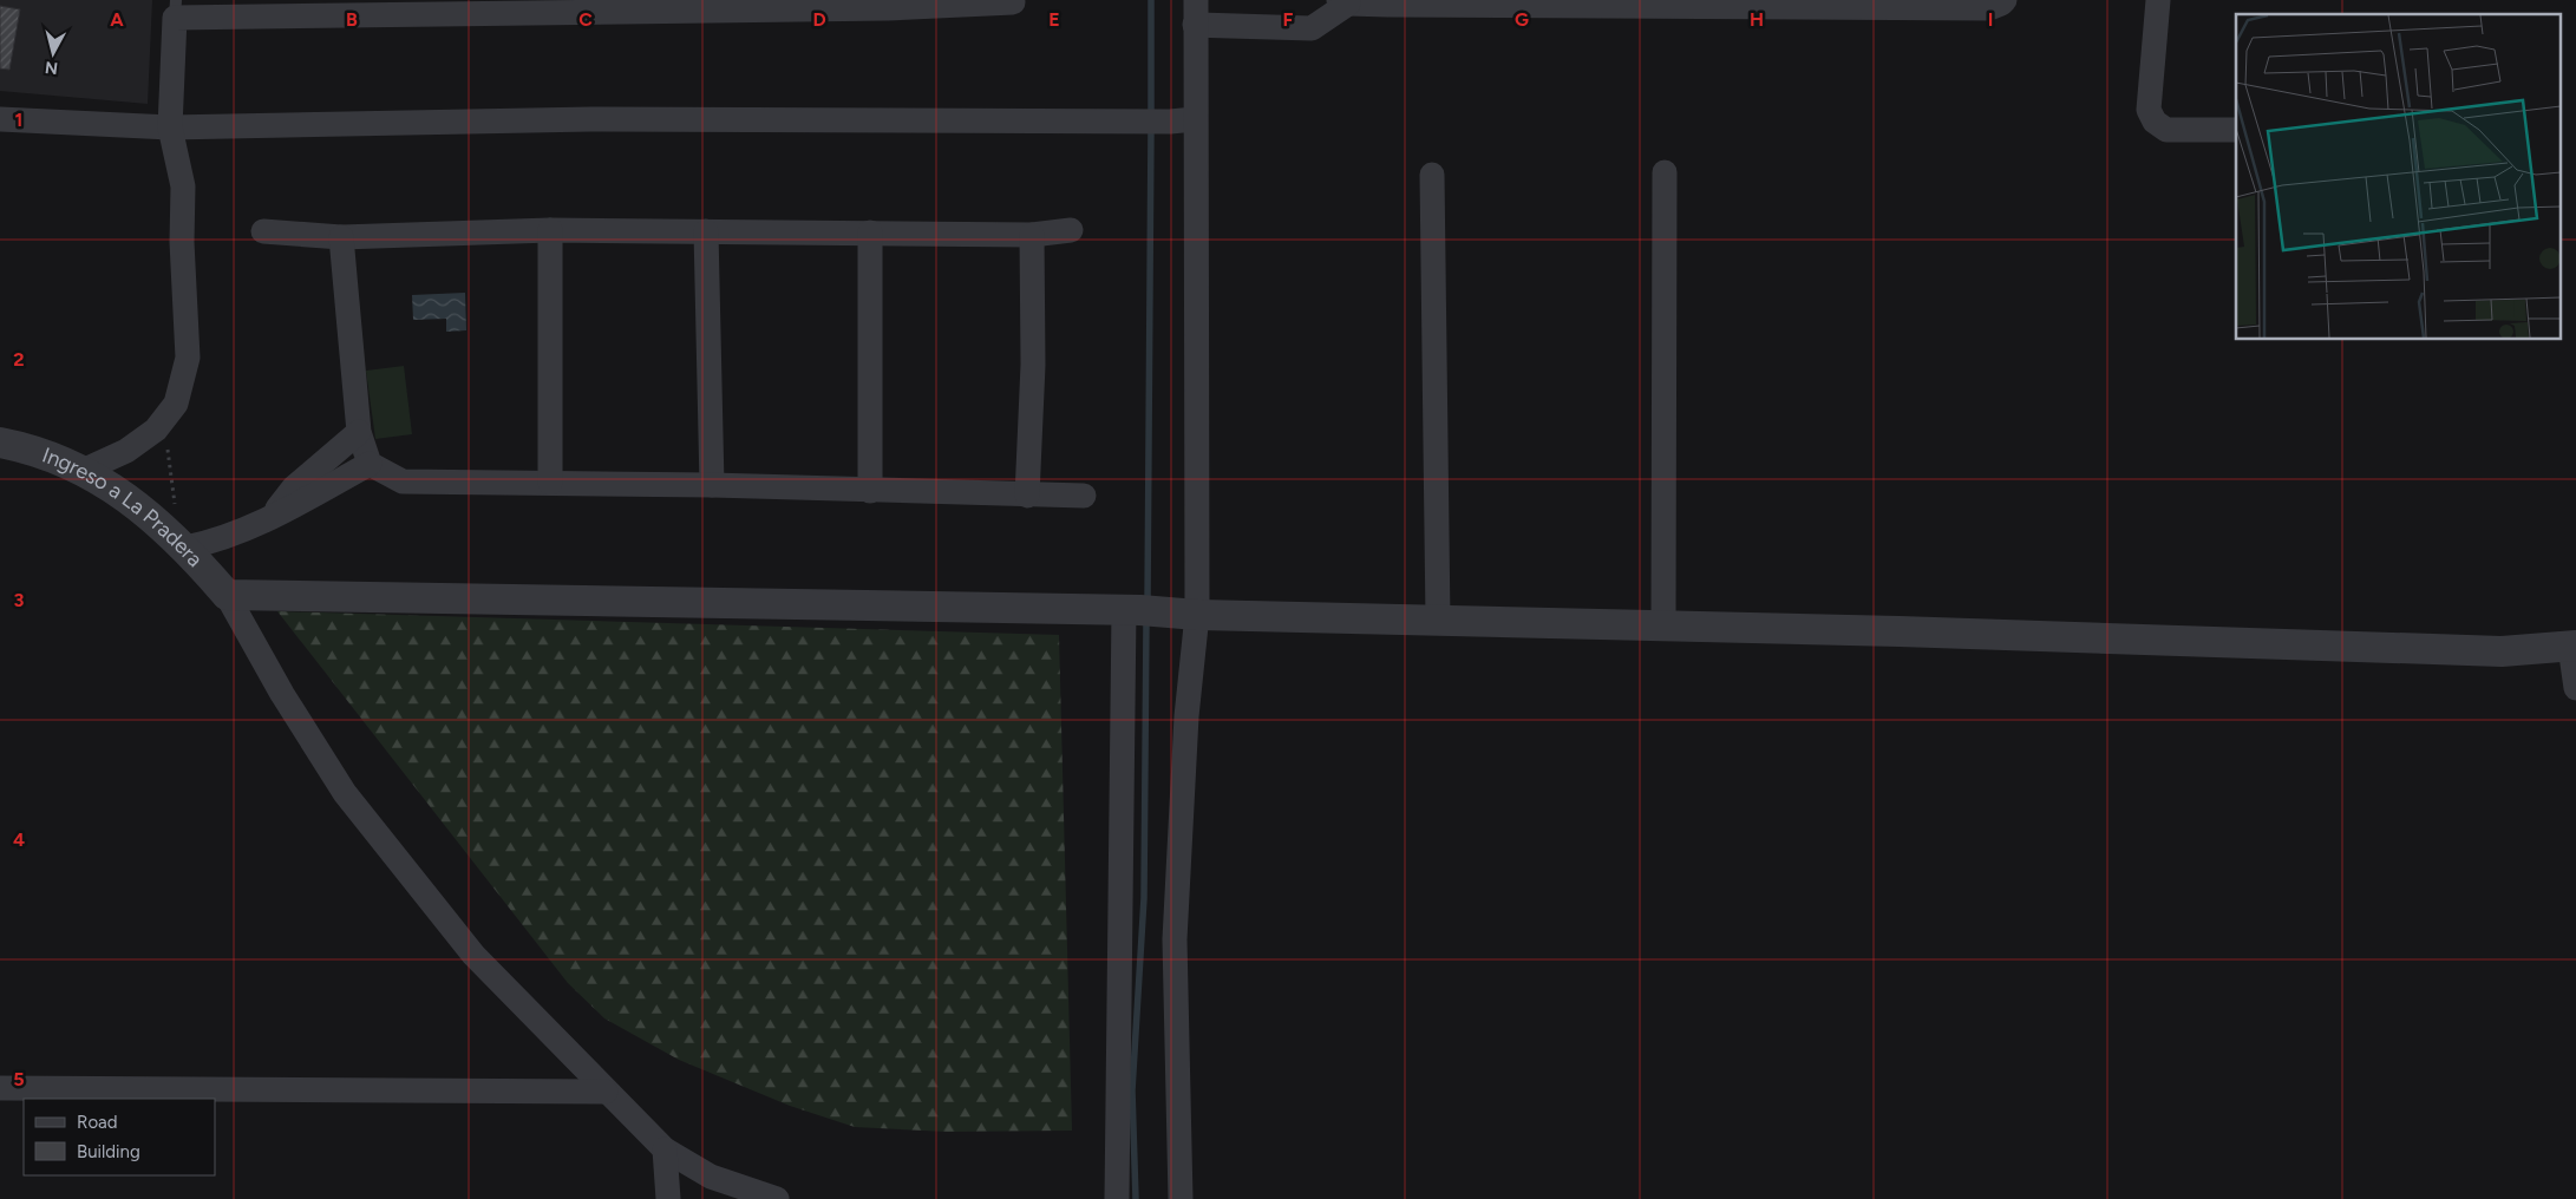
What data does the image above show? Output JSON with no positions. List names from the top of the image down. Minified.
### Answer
{"streets":{"street":["Ingreso a La Pradera"]},"legend":["Road","Building"],"north":"bottom","grid":{"columns":["A","B","C","D","E","F","G","H","I"],"rows":["1","2","3","4","5"]}}
